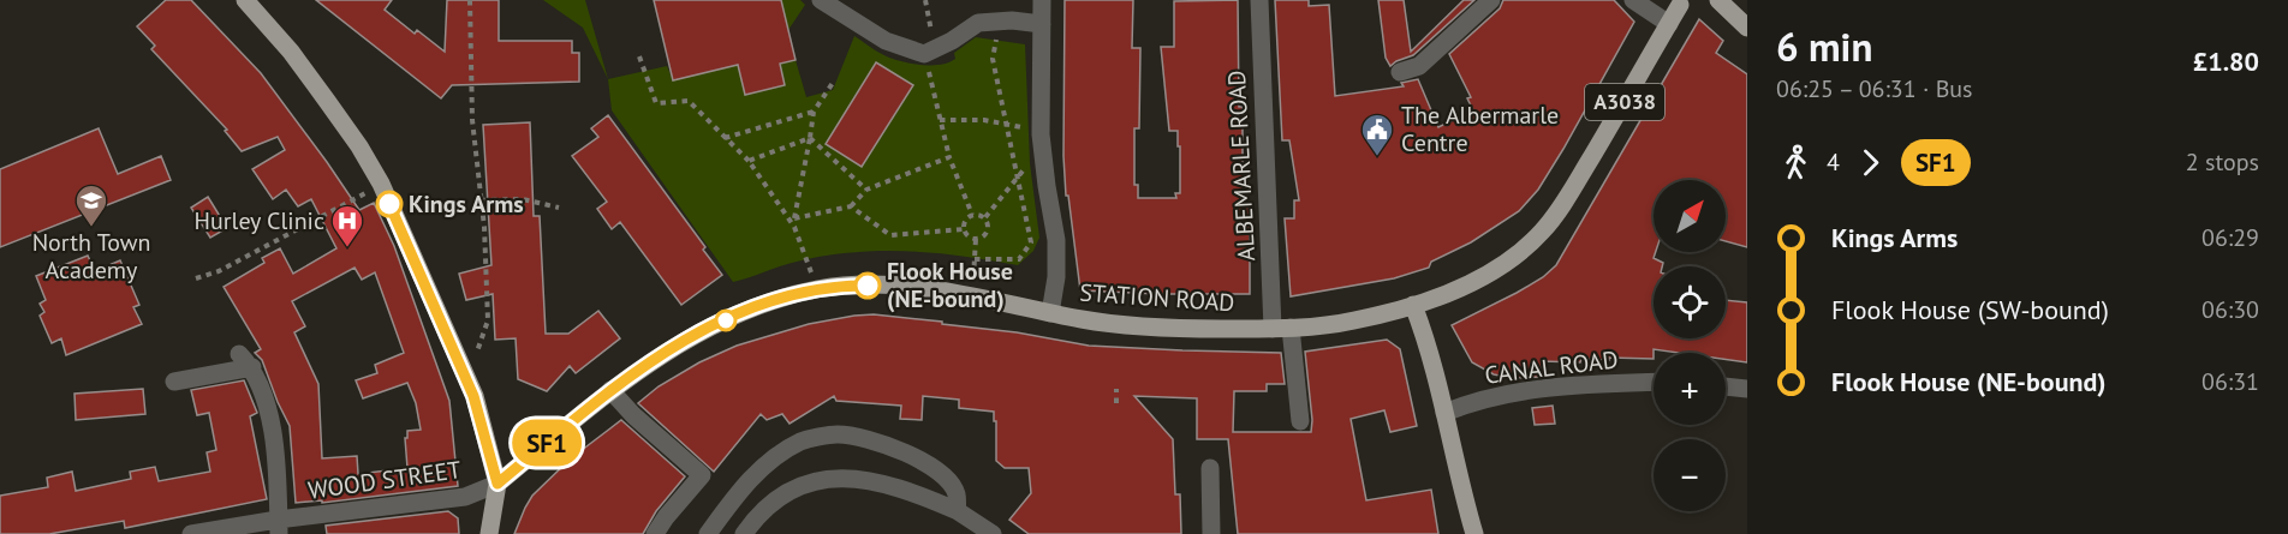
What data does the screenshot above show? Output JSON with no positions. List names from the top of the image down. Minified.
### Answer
{"streets":{"main road":["A3038","STATION ROAD"],"street":["ALBEMARLE ROAD","CANAL ROAD","WOOD STREET"]},"crossings":[["ALBEMARLE ROAD","STATION ROAD"],["STATION ROAD","WOOD STREET"]],"places":{"public building":["The Albermarle Centre"],"other":["Kings Arms","Flook House (NE-bound)"],"school or university":["North Town Academy"],"hospital":["Hurley Clinic"]},"lines":["bus line SF1"],"north":"top right","page":{"on_map":"SF1","heading":["6 min","06:25 – 06:31 · Bus","£1.80"],"legs":["4","SF1","2 stops"],"map_buttons":["+","−"],"list":[{"name":"Kings Arms","value":"06:29"},{"name":"Flook House (SW-bound)","value":"06:30"},{"name":"Flook House (NE-bound)","value":"06:31"}]}}
